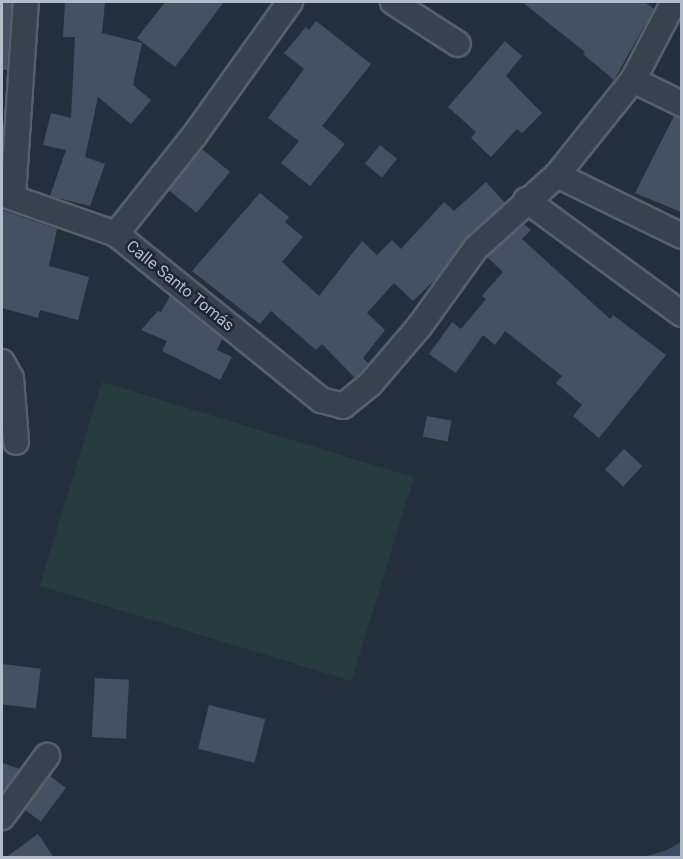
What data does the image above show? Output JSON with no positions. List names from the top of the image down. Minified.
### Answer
{"streets":{"street":["Calle Santo Tomás"]}}
